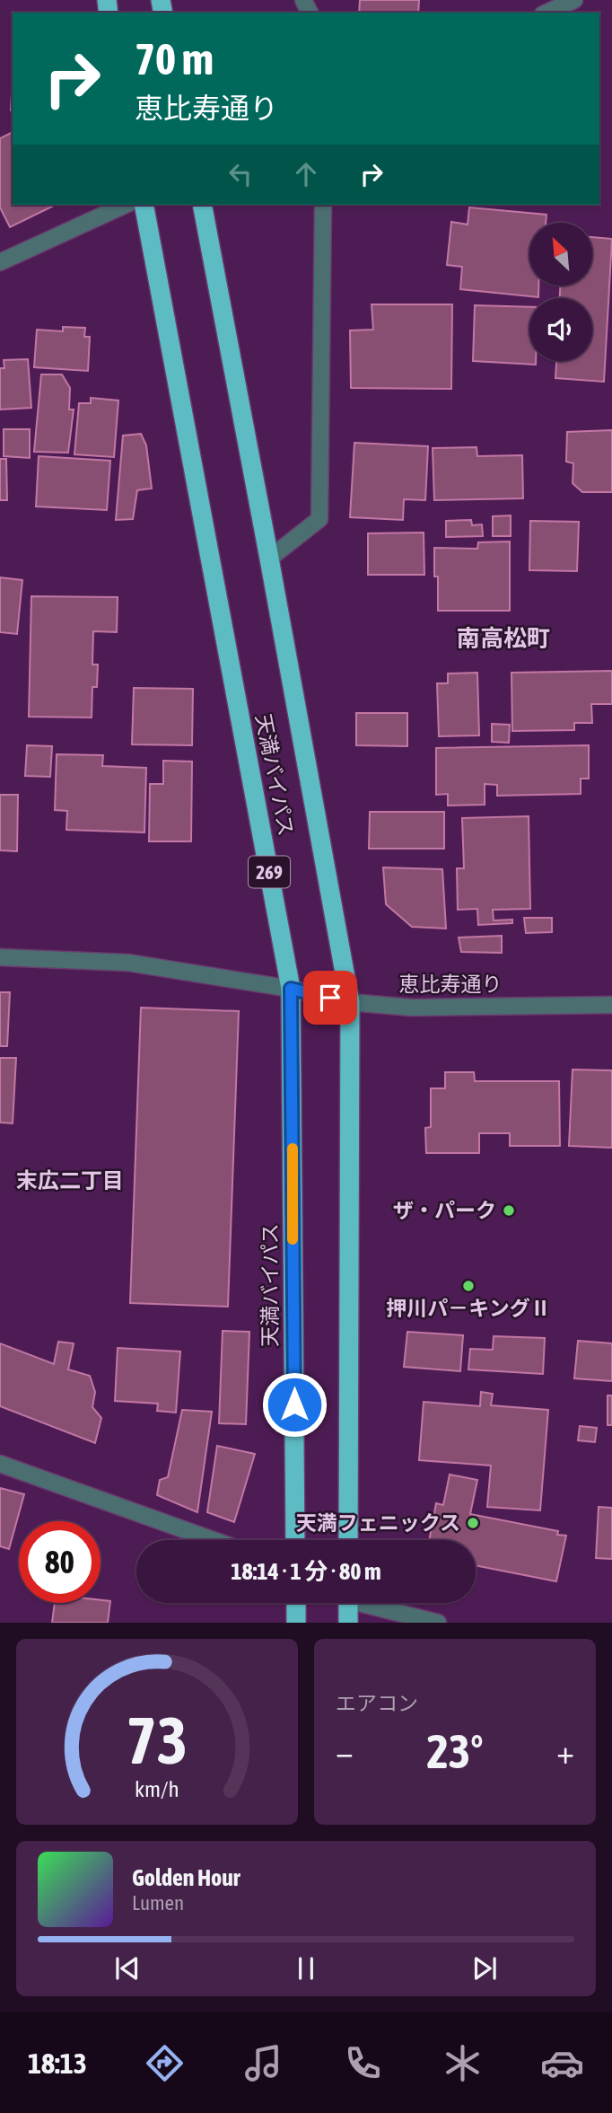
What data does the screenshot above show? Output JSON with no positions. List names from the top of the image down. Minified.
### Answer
{"streets":{"highway":["天満バイパス","269"],"street":["恵比寿通り"]},"crossings":[["天満バイパス","恵比寿通り"]],"districts":["南高松町","末広二丁目"],"places":["ザ・パーク","押川パ－キングⅡ","天満フェニックス"],"north":"top left","page":{"turn":["70 m","恵比寿通り"],"limit":"80","trip":"18:14 · 1 分 · 80 m","tile":"エアコン","heat":["−","23°","+"],"song":["Golden Hour","Lumen"],"tabs":"18:13","gauge":["73","km/h"]}}
